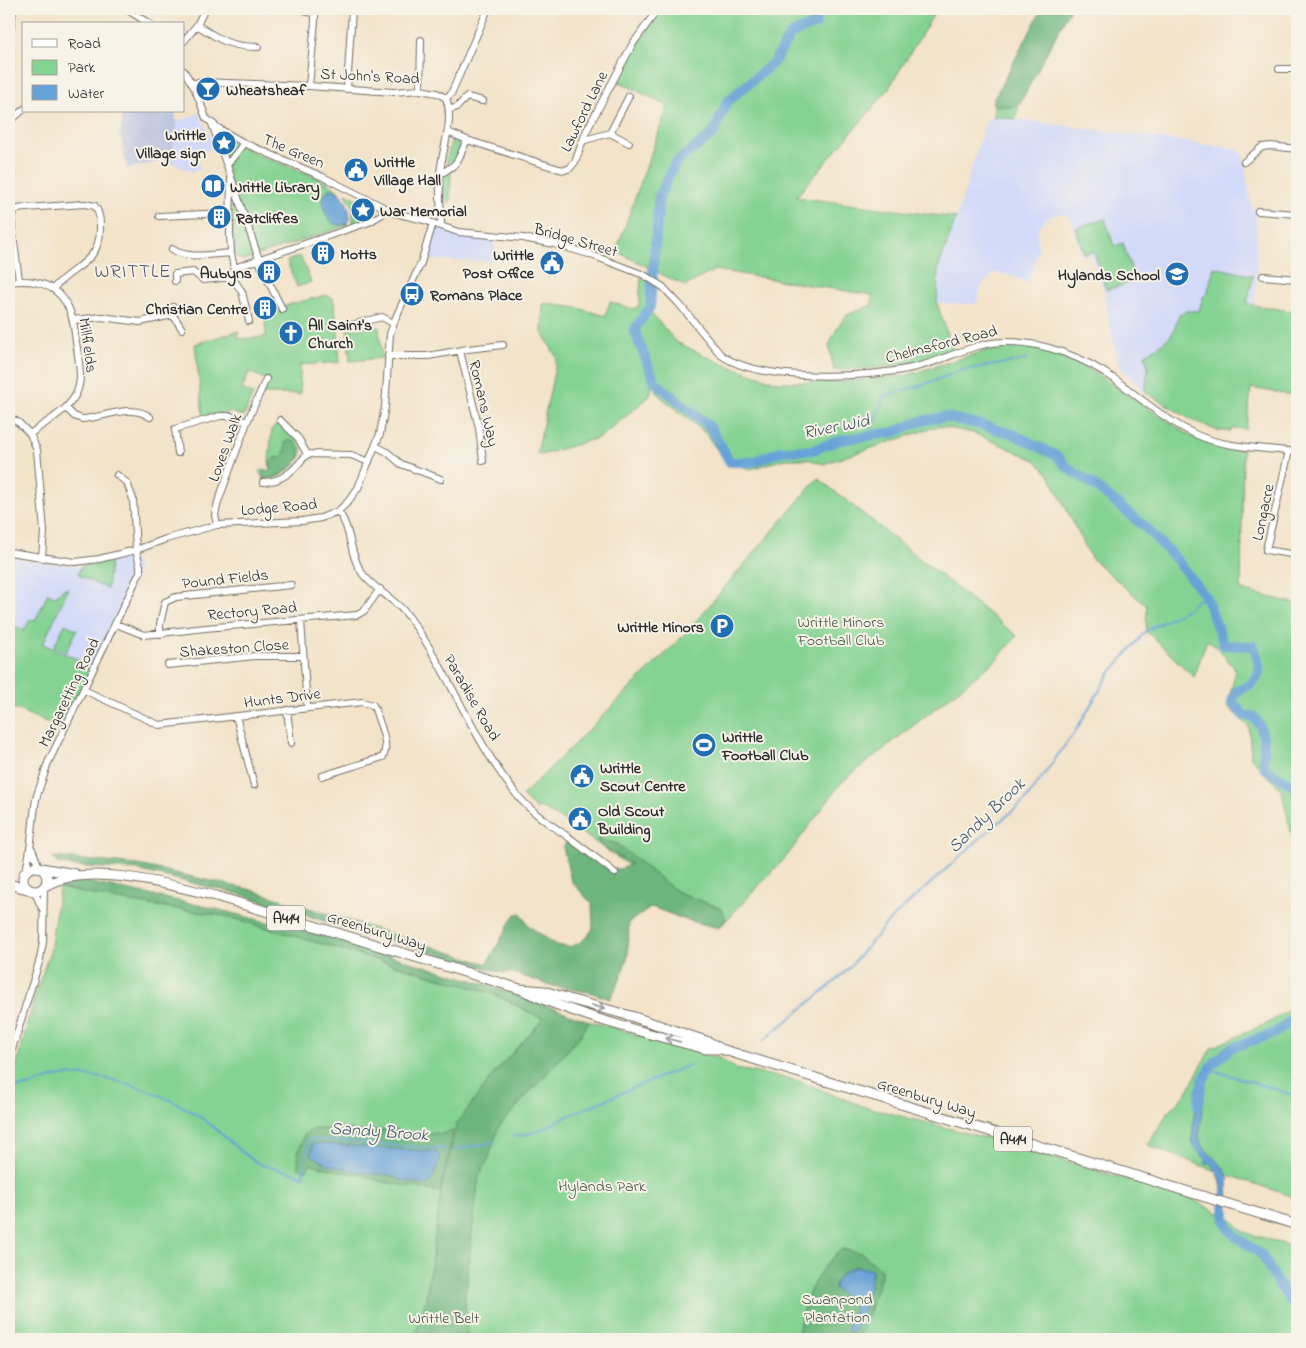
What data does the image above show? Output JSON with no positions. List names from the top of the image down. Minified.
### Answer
{"streets":{"highway":["A414","Greenbury Way"],"street":["St John's Road","Lawford Lane","The Green","Bridge Street","Chelmsford Road","Millfields","Romans Way","Loves Walk","Lodge Road","Longacre","Pound Fields","Rectory Road","Shakeston Close","Margaretting Road","Hunts Drive","Paradise Road"]},"crossings":[["St John's Road","The Green"],["St John's Road","Lodge Road"],["Lawford Lane","Lodge Road"],["The Green","Bridge Street"],["The Green","Lodge Road"],["Bridge Street","Chelmsford Road"],["Bridge Street","Lodge Road"],["Chelmsford Road","Longacre"],["Romans Way","Lodge Road"],["Loves Walk","Lodge Road"],["Lodge Road","Margaretting Road"],["Lodge Road","Paradise Road"],["Pound Fields","Rectory Road"],["Rectory Road","Margaretting Road"],["Rectory Road","Paradise Road"],["Margaretting Road","Hunts Drive"],["Margaretting Road","Greenbury Way"]],"districts":["WRITTLE"],"water":["River Wid","Sandy Brook"],"parks":["Writtle Minors Football Club","Hylands Park","Swanpond Plantation","Writtle Belt"],"places":{"bar":["Wheatsheaf"],"place":["Writtle Village sign","War Memorial"],"public building":["Writtle Village Hall","Writtle Post Office","Writtle Scout Centre","Old Scout Building"],"library":["Writtle Library"],"building":["Ratcliffes","Motts","Aubyns","Christian Centre"],"school or university":["Hylands School"],"bus stop":["Romans Place"],"church":["All Saint's Church"],"parking":["Writtle Minors"],"sports":["Writtle Football Club"]},"legend":["Road","Park","Water"]}
